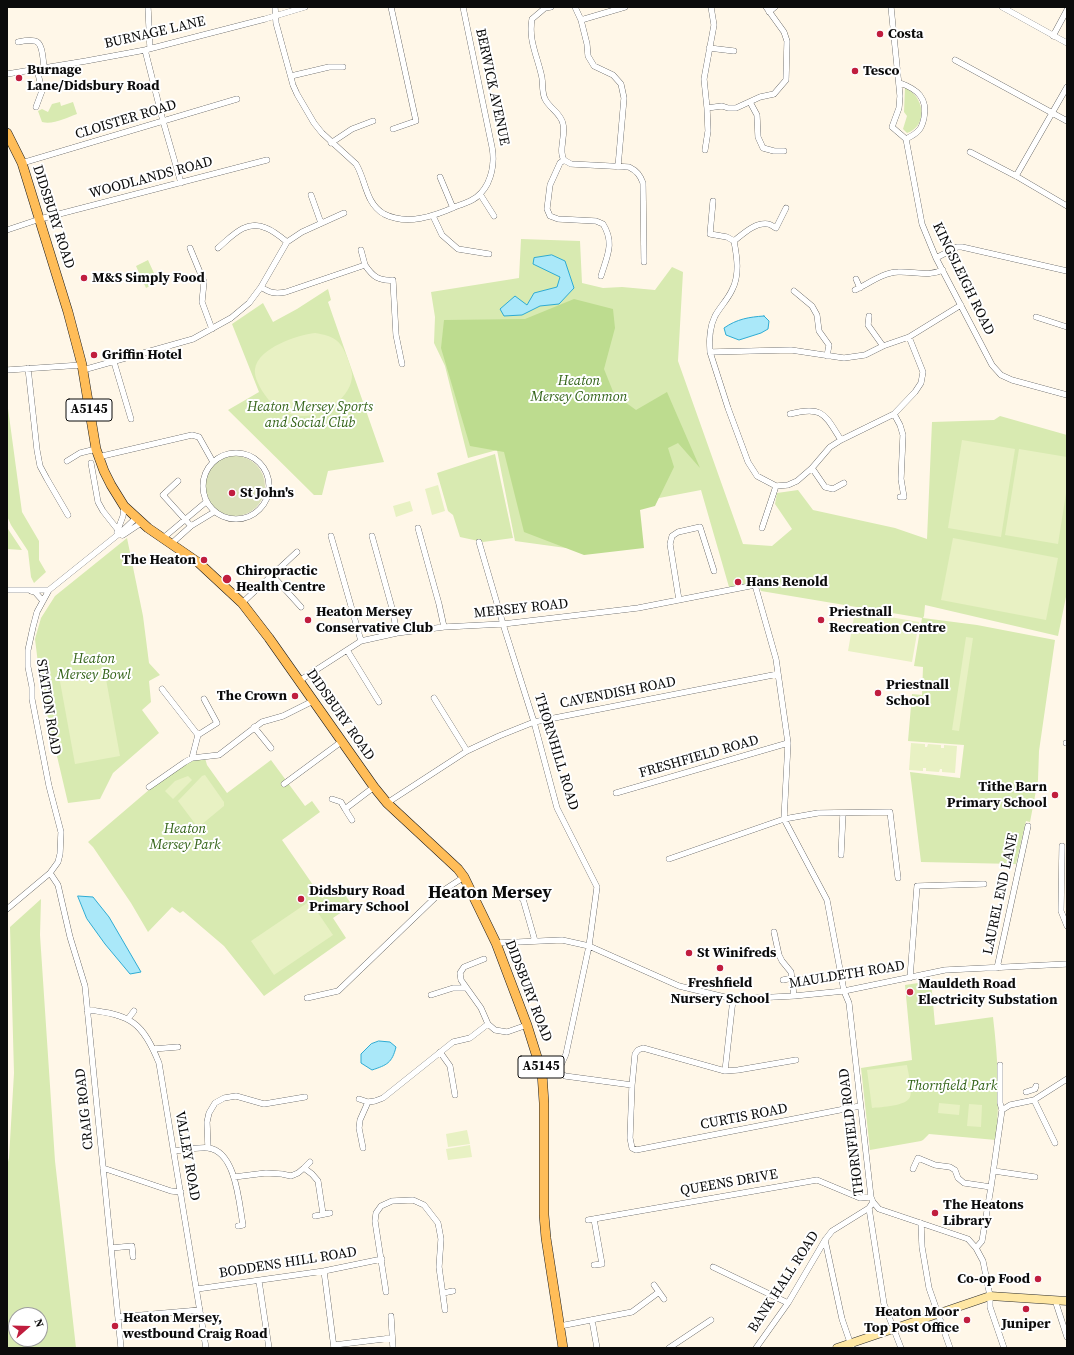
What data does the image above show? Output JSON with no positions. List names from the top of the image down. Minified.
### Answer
{"streets":{"main road":["DIDSBURY ROAD","A5145"],"street":["BURNAGE LANE","BERWICK AVENUE","CLOISTER ROAD","WOODLANDS ROAD","KINGSLEIGH ROAD","MERSEY ROAD","CAVENDISH ROAD","STATION ROAD","THORNHILL ROAD","FRESHFIELD ROAD","LAUREL END LANE","MAULDETH ROAD","CRAIG ROAD","CURTIS ROAD","THORNFIELD ROAD","VALLEY ROAD","QUEENS DRIVE","BODDENS HILL ROAD","BANK HALL ROAD"]},"crossings":[["BURNAGE LANE","BERWICK AVENUE"],["CLOISTER ROAD","DIDSBURY ROAD"],["WOODLANDS ROAD","DIDSBURY ROAD"],["DIDSBURY ROAD","MERSEY ROAD"],["DIDSBURY ROAD","CAVENDISH ROAD"],["DIDSBURY ROAD","STATION ROAD"],["DIDSBURY ROAD","MAULDETH ROAD"],["MERSEY ROAD","CAVENDISH ROAD"],["MERSEY ROAD","THORNHILL ROAD"],["CAVENDISH ROAD","THORNHILL ROAD"],["STATION ROAD","CRAIG ROAD"],["THORNHILL ROAD","MAULDETH ROAD"],["LAUREL END LANE","MAULDETH ROAD"],["MAULDETH ROAD","THORNFIELD ROAD"],["CRAIG ROAD","VALLEY ROAD"],["CURTIS ROAD","THORNFIELD ROAD"],["THORNFIELD ROAD","QUEENS DRIVE"],["THORNFIELD ROAD","BANK HALL ROAD"],["VALLEY ROAD","BODDENS HILL ROAD"],["QUEENS DRIVE","BANK HALL ROAD"]],"districts":["Heaton Mersey"],"parks":["Heaton Mersey Common","Heaton Mersey Sports and Social Club","Heaton Mersey Bowl","Heaton Mersey Park","Thornfield Park"],"places":["Costa","Tesco","Burnage Lane/Didsbury Road","M&S Simply Food","Griffin Hotel","St John's","The Heaton","Chiropractic Health Centre","Hans Renold","Heaton Mersey Conservative Club","Priestnall Recreation Centre","Priestnall School","The Crown","Tithe Barn Primary School","Didsbury Road Primary School","St Winifreds","Freshfield Nursery School","Mauldeth Road Electricity Substation","The Heatons Library","Co-op Food","Juniper","Heaton Moor Top Post Office","Heaton Mersey, westbound Craig Road"],"north":"right"}
